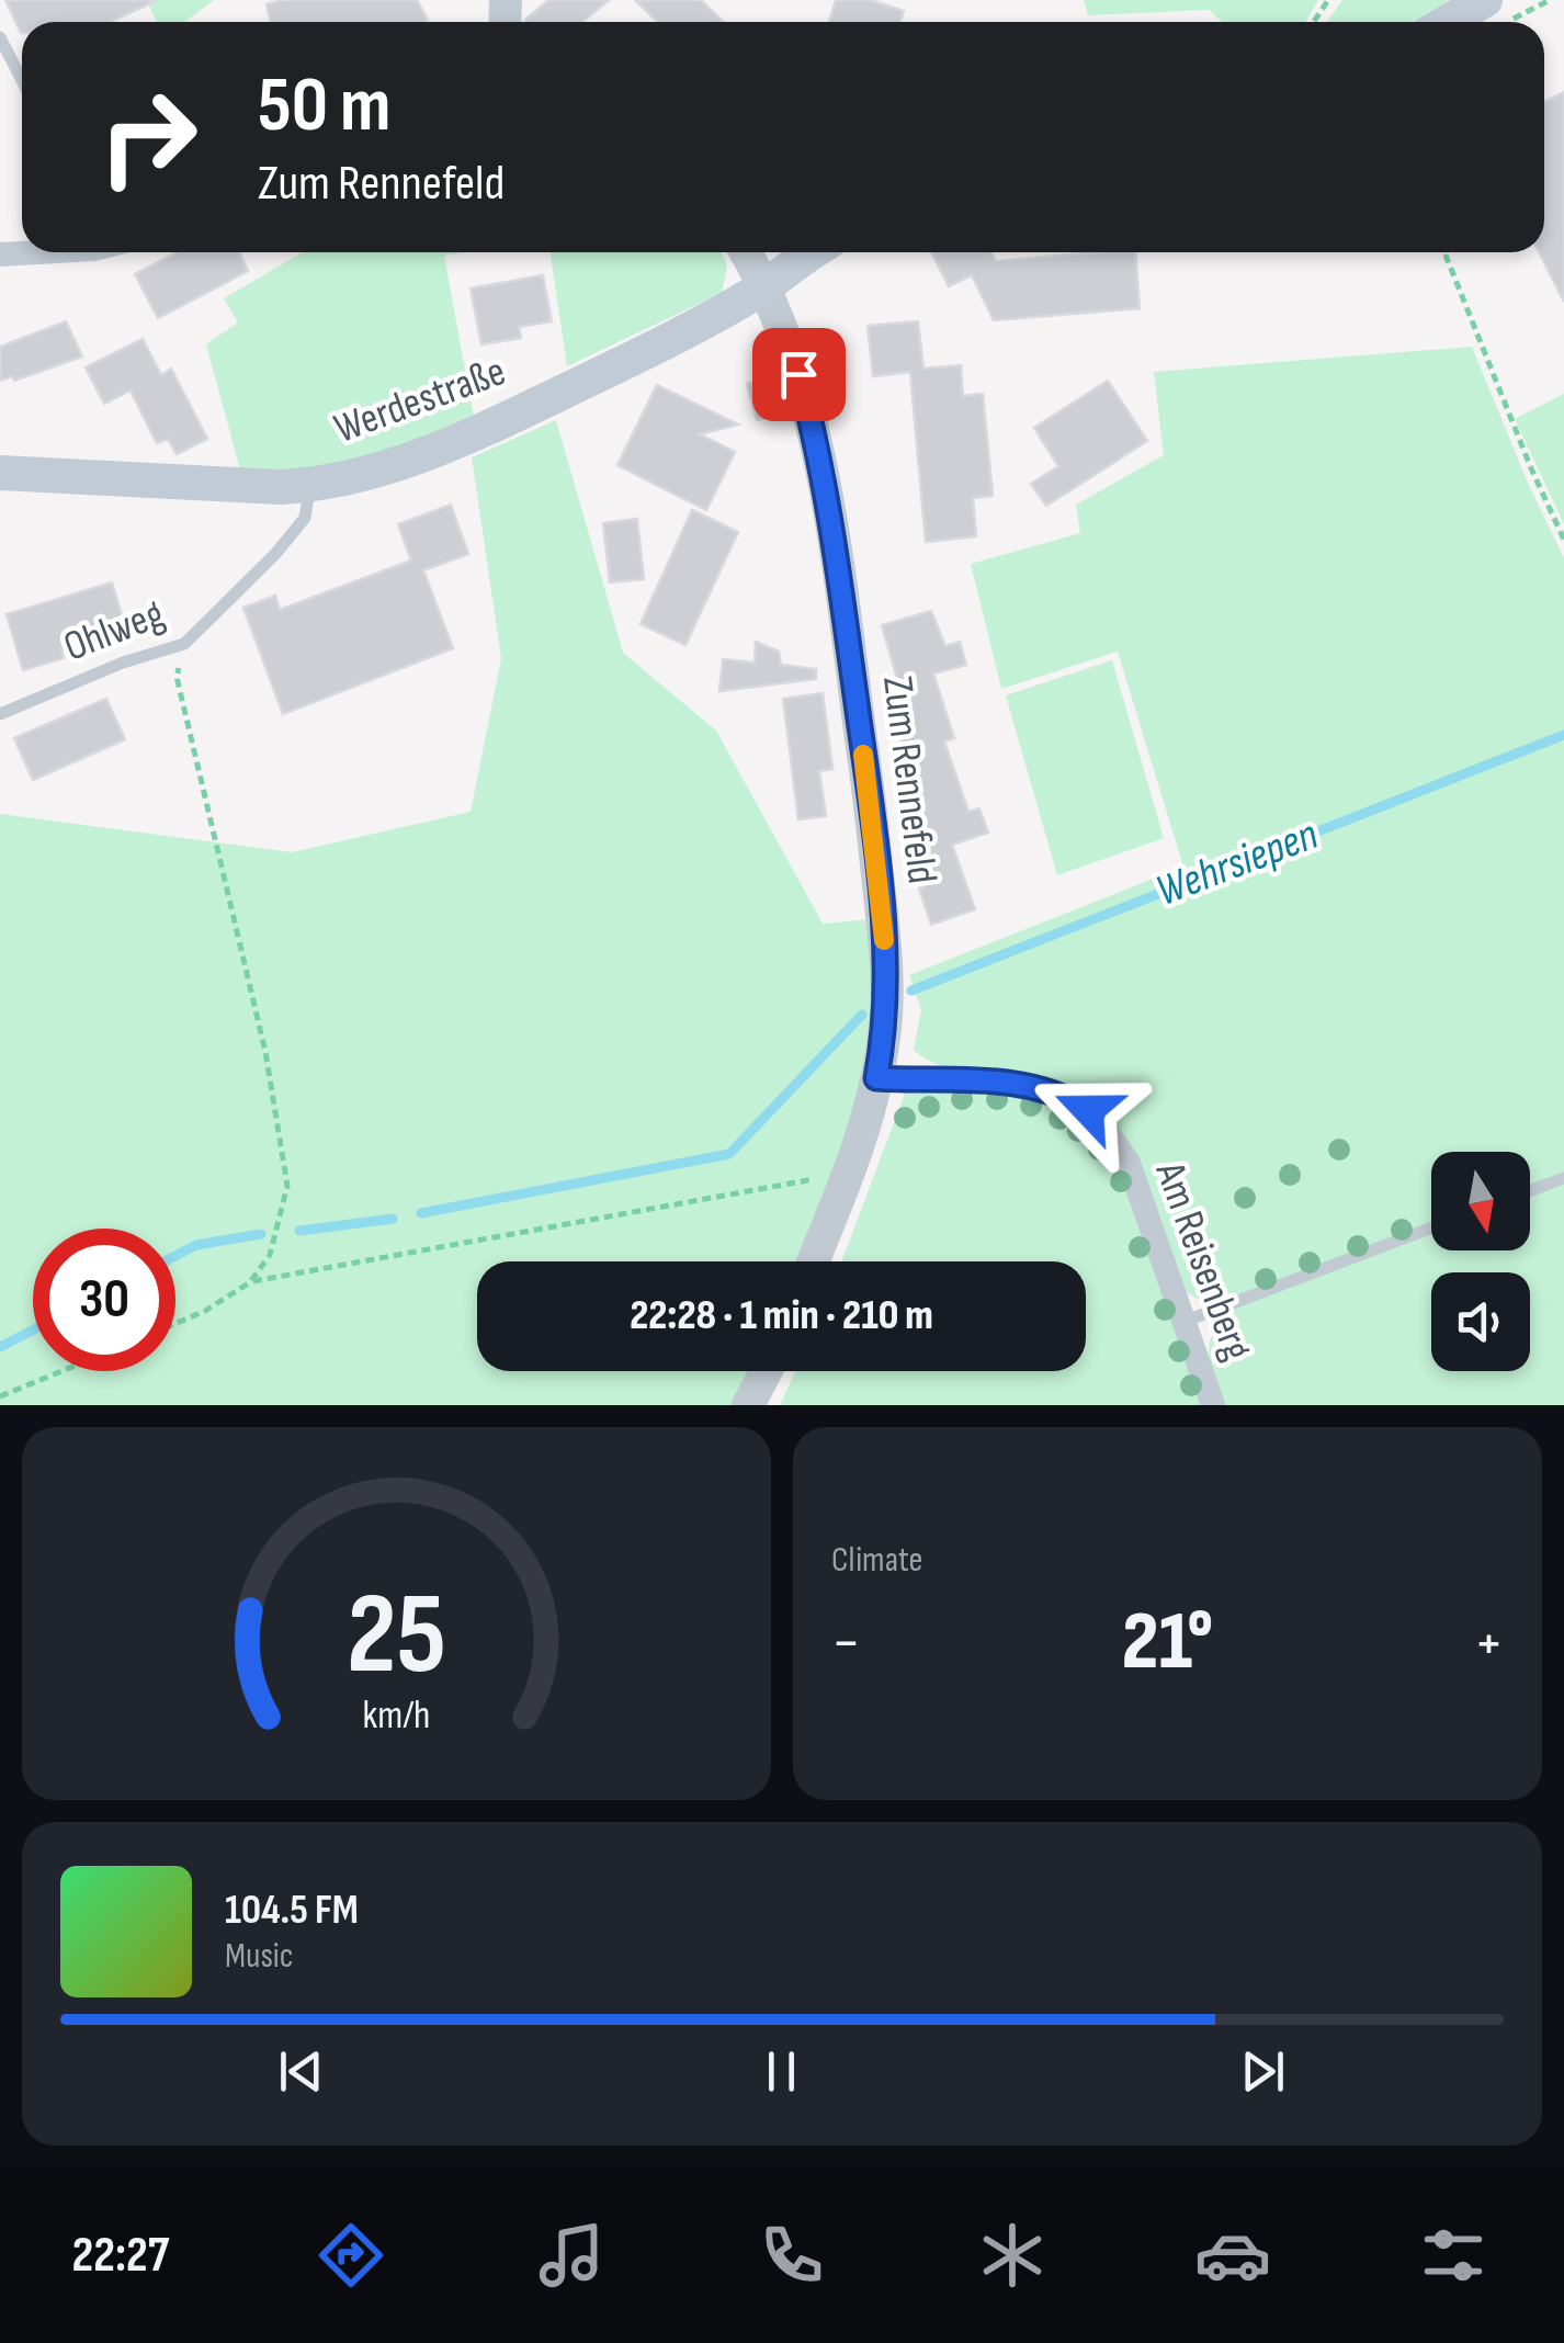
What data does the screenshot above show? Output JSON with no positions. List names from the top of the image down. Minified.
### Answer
{"streets":{"main road":["Werdestraße"],"street":["Zum Rennefeld","Am Reisenberg"],"lane":["Ohlweg"]},"crossings":[["Werdestraße","Ohlweg"],["Werdestraße","Zum Rennefeld"],["Zum Rennefeld","Am Reisenberg"]],"water":["Wehrsiepen"],"north":"bottom","page":{"turn":["50 m","Zum Rennefeld"],"limit":"30","trip":"22:28 · 1 min · 210 m","tile":"Climate","heat":["−","21°","+"],"song":["104.5 FM","Music"],"tabs":"22:27","gauge":["25","km/h"]}}
